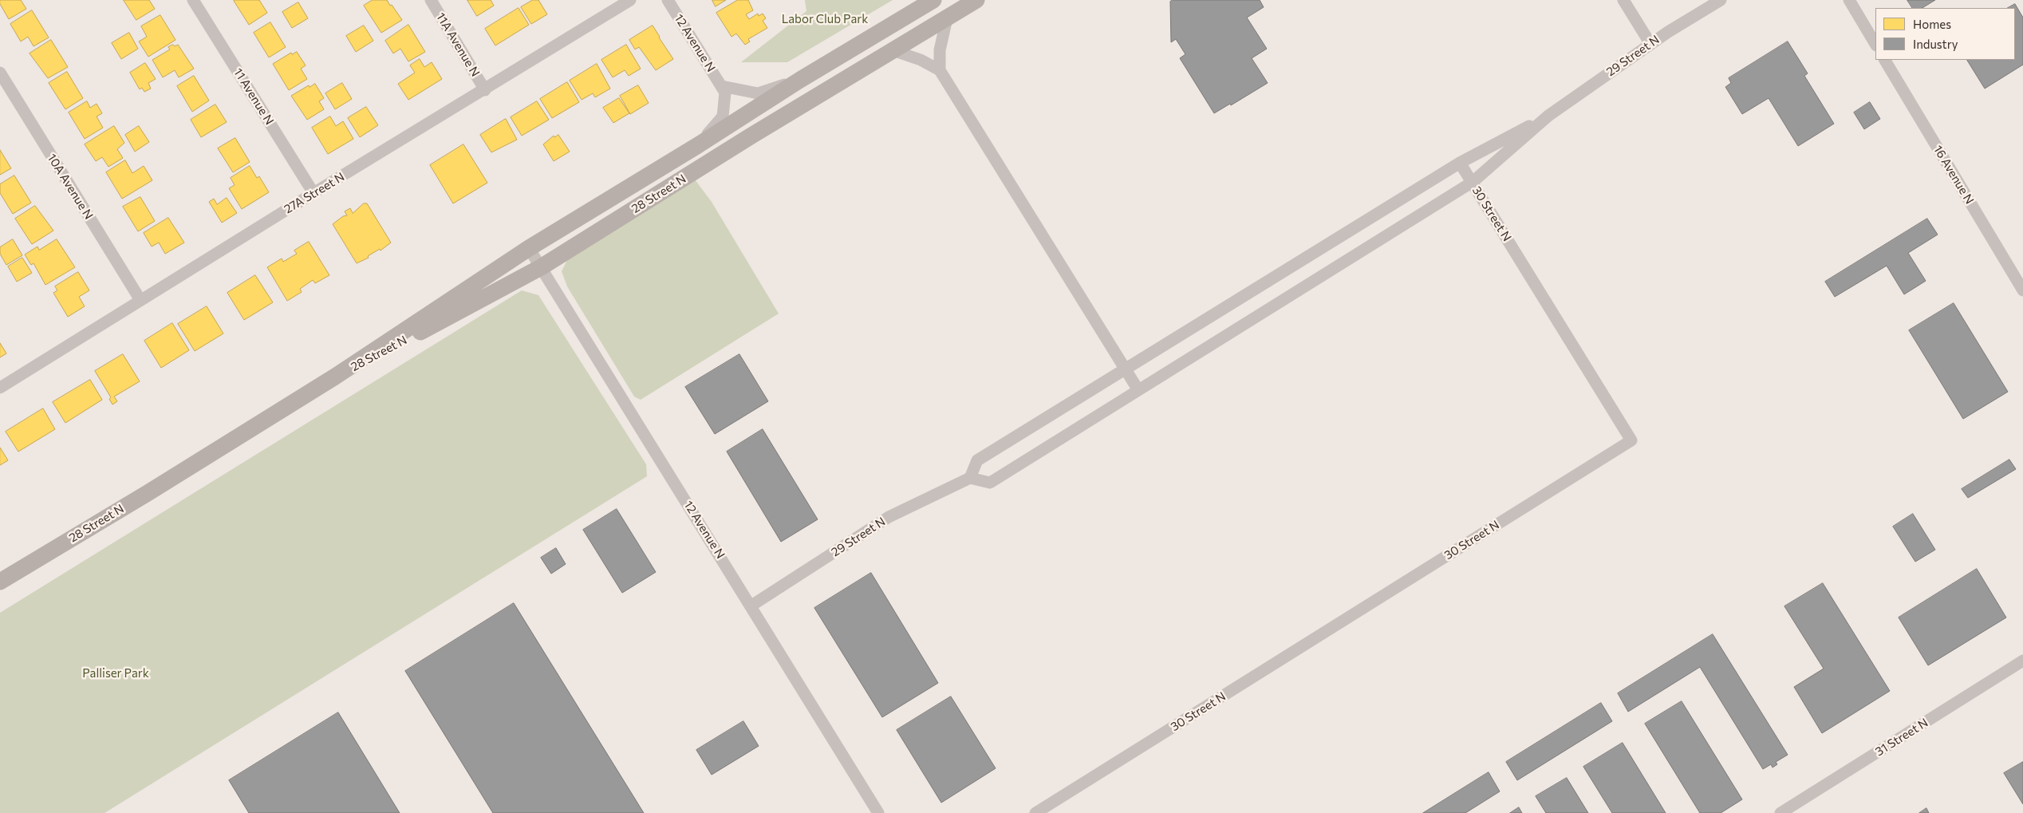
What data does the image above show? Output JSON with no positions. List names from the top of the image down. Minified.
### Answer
{"streets":{"main road":["28 Street N"],"street":["12 Avenue N","11A Avenue N","29 Street N","11 Avenue N","16 Avenue N","10A Avenue N","27A Street N","30 Street N","31 Street N"]},"crossings":[["12 Avenue N","29 Street N"],["12 Avenue N","28 Street N"],["11A Avenue N","27A Street N"],["11 Avenue N","27A Street N"],["10A Avenue N","27A Street N"]],"parks":["Labor Club Park","Palliser Park"],"legend":["Homes","Industry"]}
